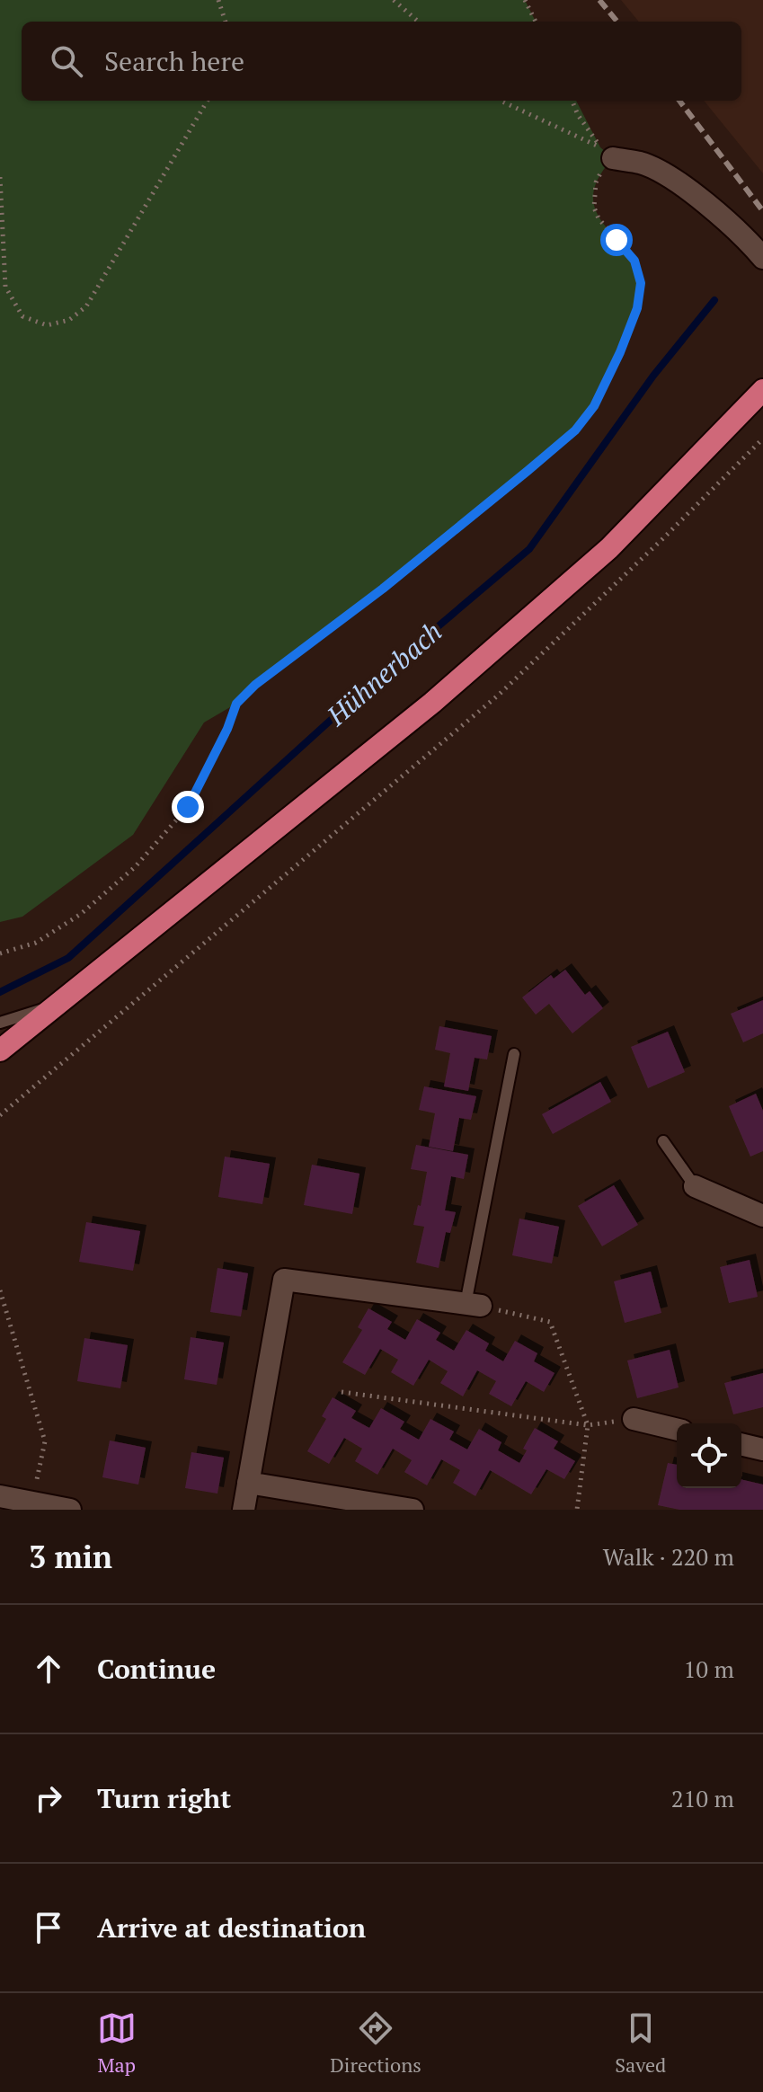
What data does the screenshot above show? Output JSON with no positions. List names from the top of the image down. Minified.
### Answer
{"water":["Hühnerbach"],"page":{"search":"Search here","heading":["3 min","Walk · 220 m"],"list":[["Continue","10 m"],["Turn right","210 m"],"Arrive at destination"],"nav":["Map","Directions","Saved"]}}
